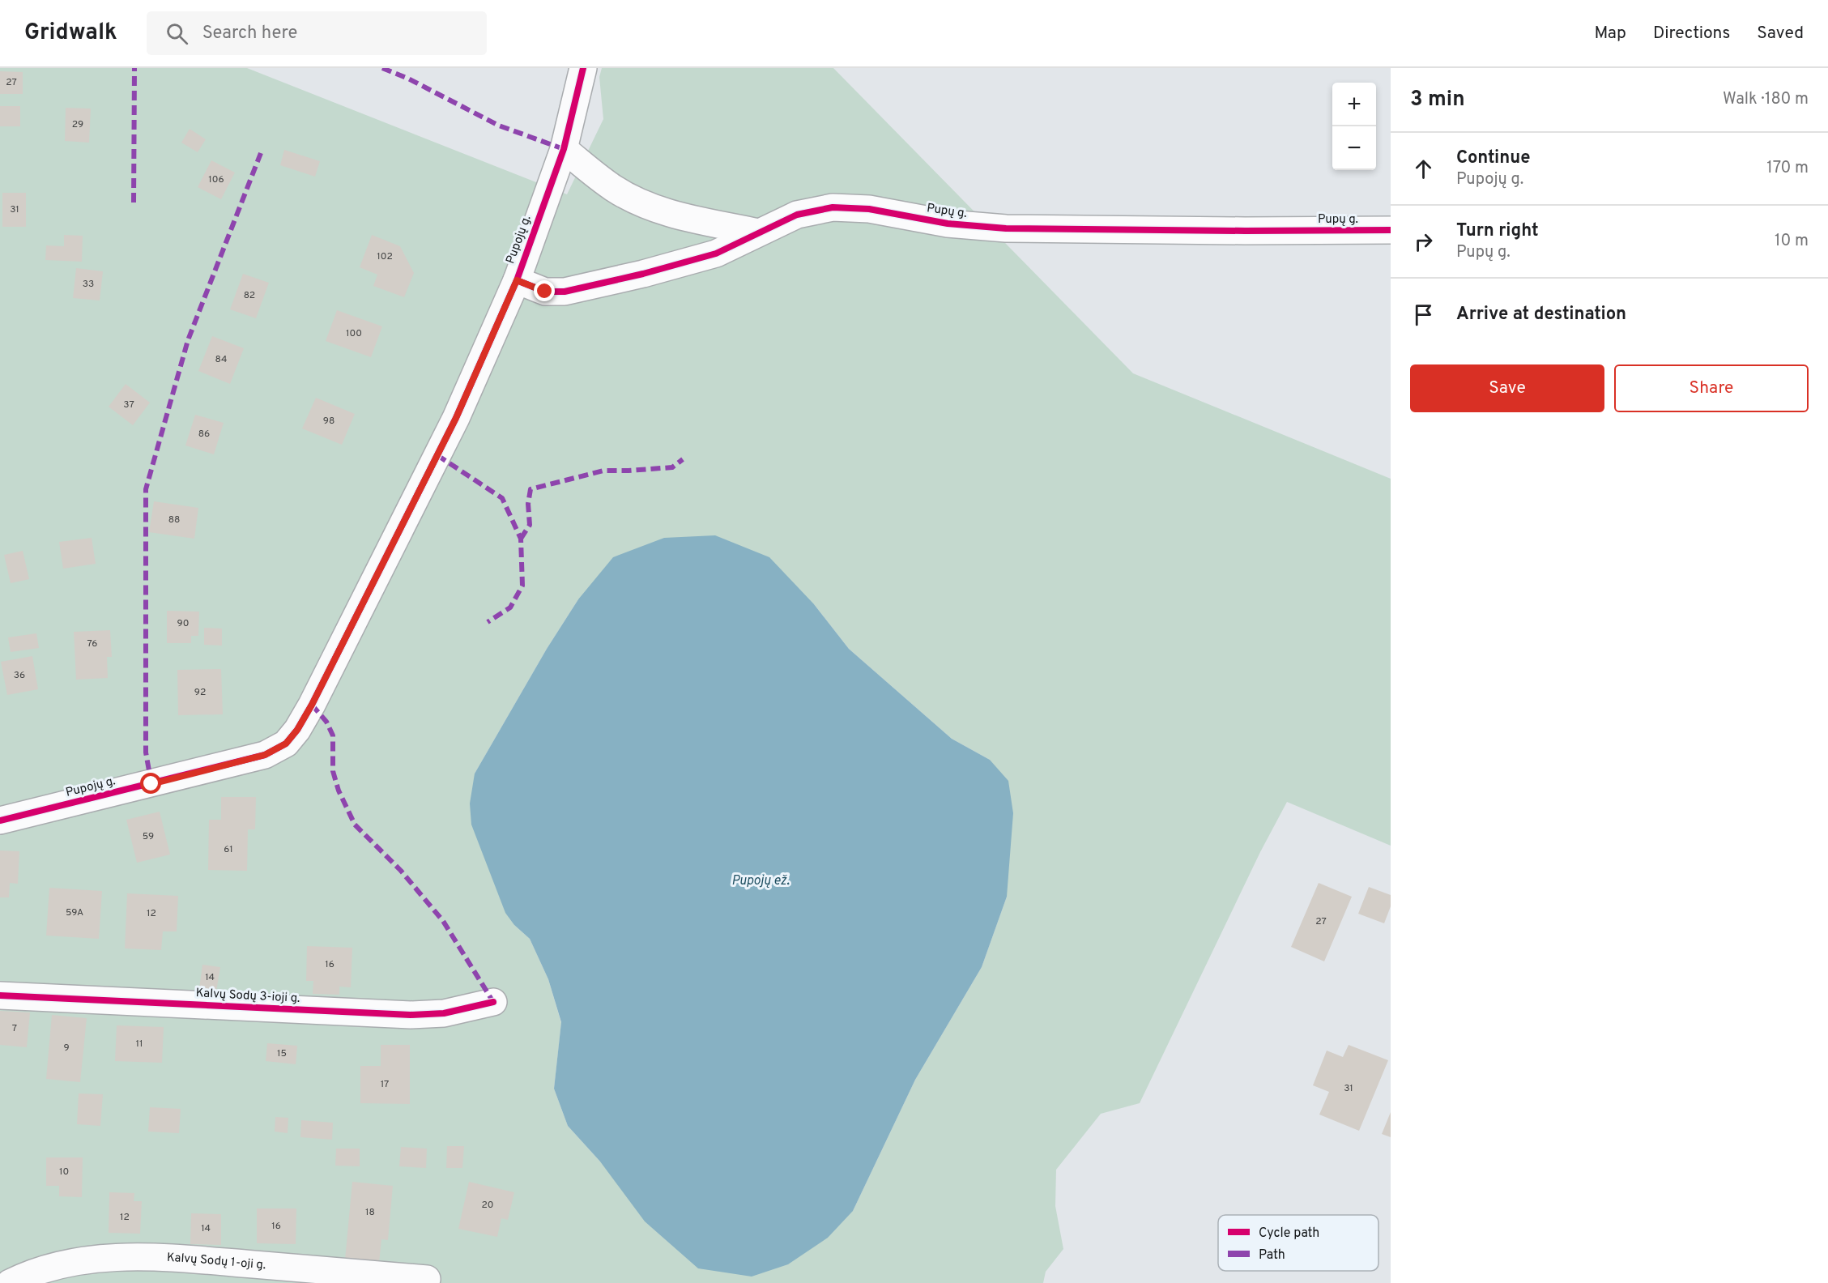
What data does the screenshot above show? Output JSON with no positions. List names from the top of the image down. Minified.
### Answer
{"streets":{"street":["Pupų g.","Pupojų g.","Kalvų Sodų 3-ioji g.","Kalvų Sodų 1-oji g."]},"crossings":[["Pupų g.","Pupojų g."]],"water":["Pupojų ež."],"house_numbers":["27","29","106","31","102","33","82","100","84","37","98","86","88","90","76","36","92","59","61","59A","12","27","16","14","7","11","9","15","17","31","10","20","18","12","16","14"],"legend":["Cycle path","Path"],"page":{"header":"Gridwalk","search":"Search here","nav":["Map","Directions","Saved"],"heading":["3 min","Walk · 180 m"],"map_buttons":["+","−"],"list":[["Continue","Pupojų g.","170 m"],["Turn right","Pupų g.","10 m"],"Arrive at destination"],"buttons":["Save","Share"]}}
